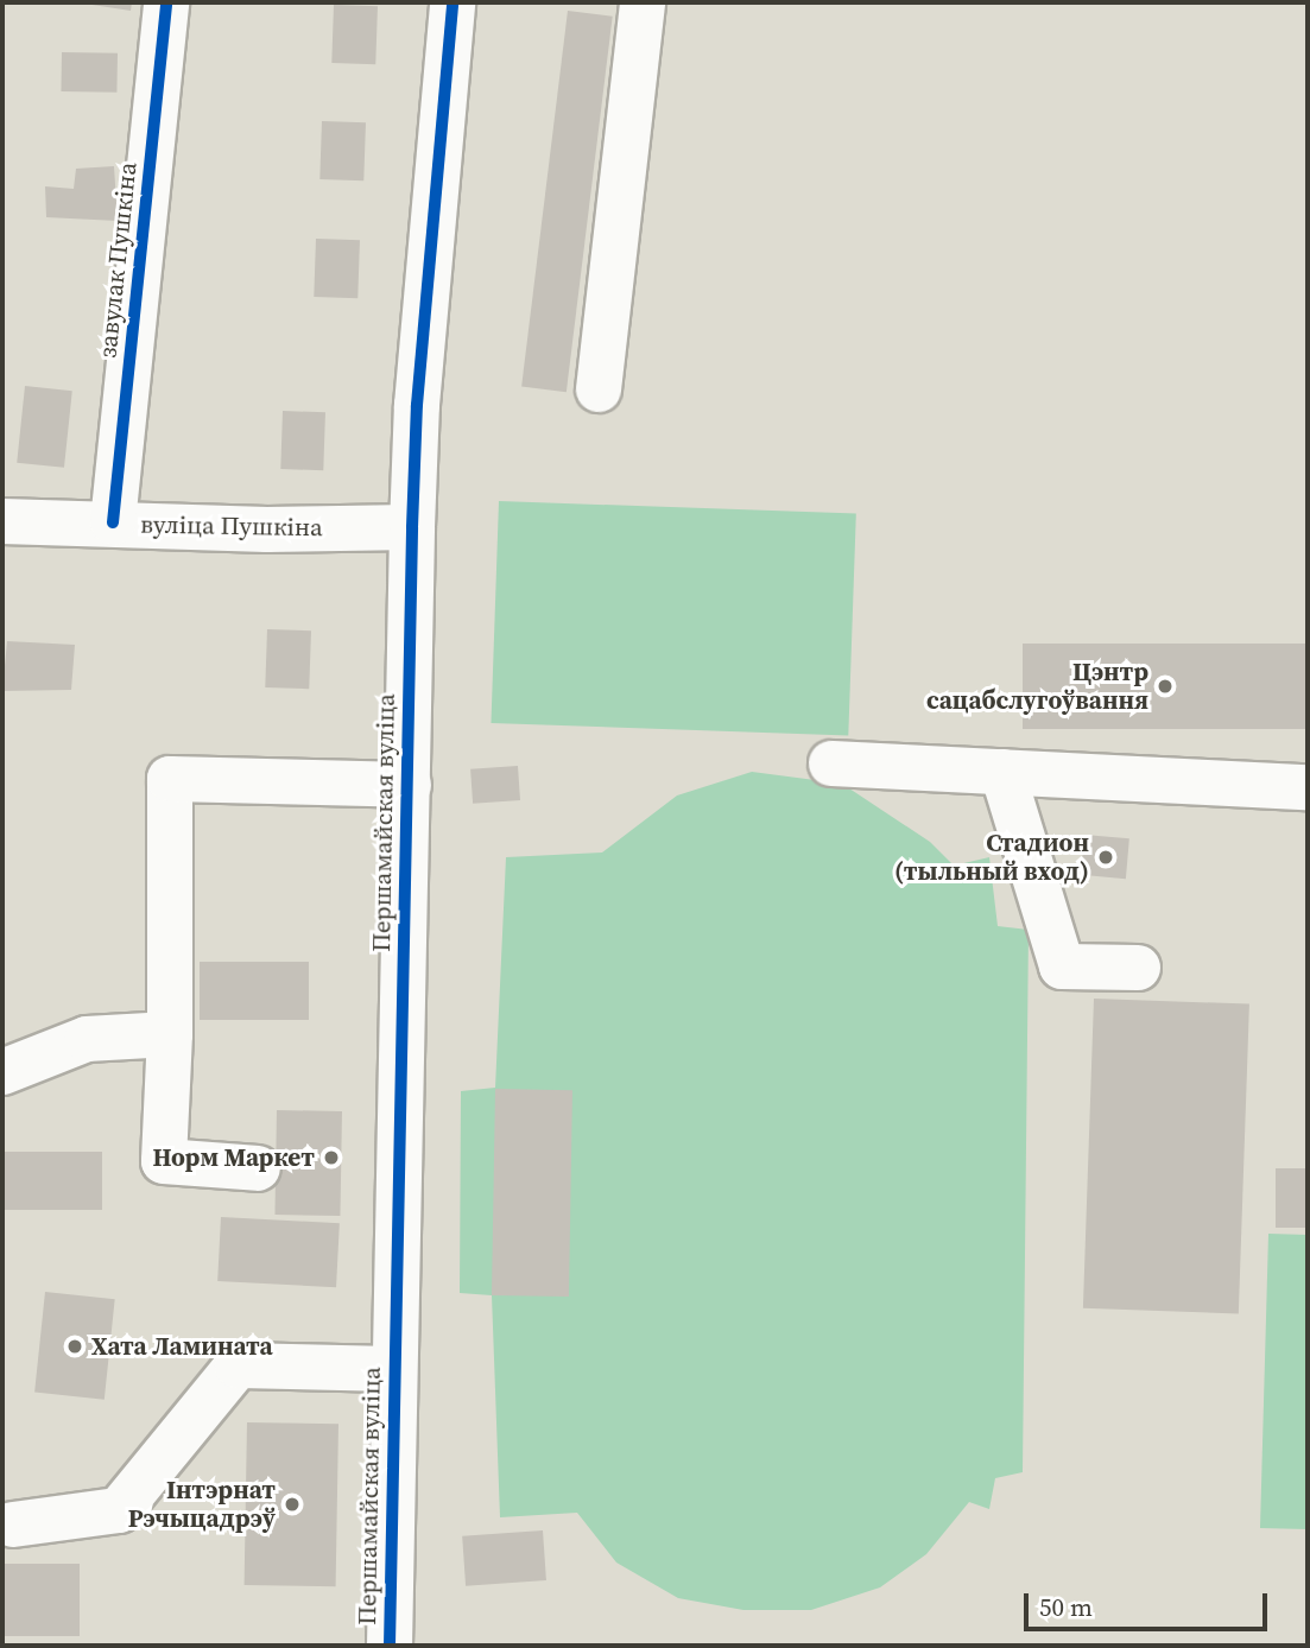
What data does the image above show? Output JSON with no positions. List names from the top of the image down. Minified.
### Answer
{"streets":{"street":["завулак Пушкіна","вуліца Пушкіна","Першамайская вуліца"]},"crossings":[["завулак Пушкіна","вуліца Пушкіна"],["вуліца Пушкіна","Першамайская вуліца"]],"places":["Цэнтр сацабслугоўвання","Стадион (тыльный вход)","Норм Маркет","Хата Ламината","Інтэрнат Рэчыцадрэў"],"scale_bar":"50 m"}
